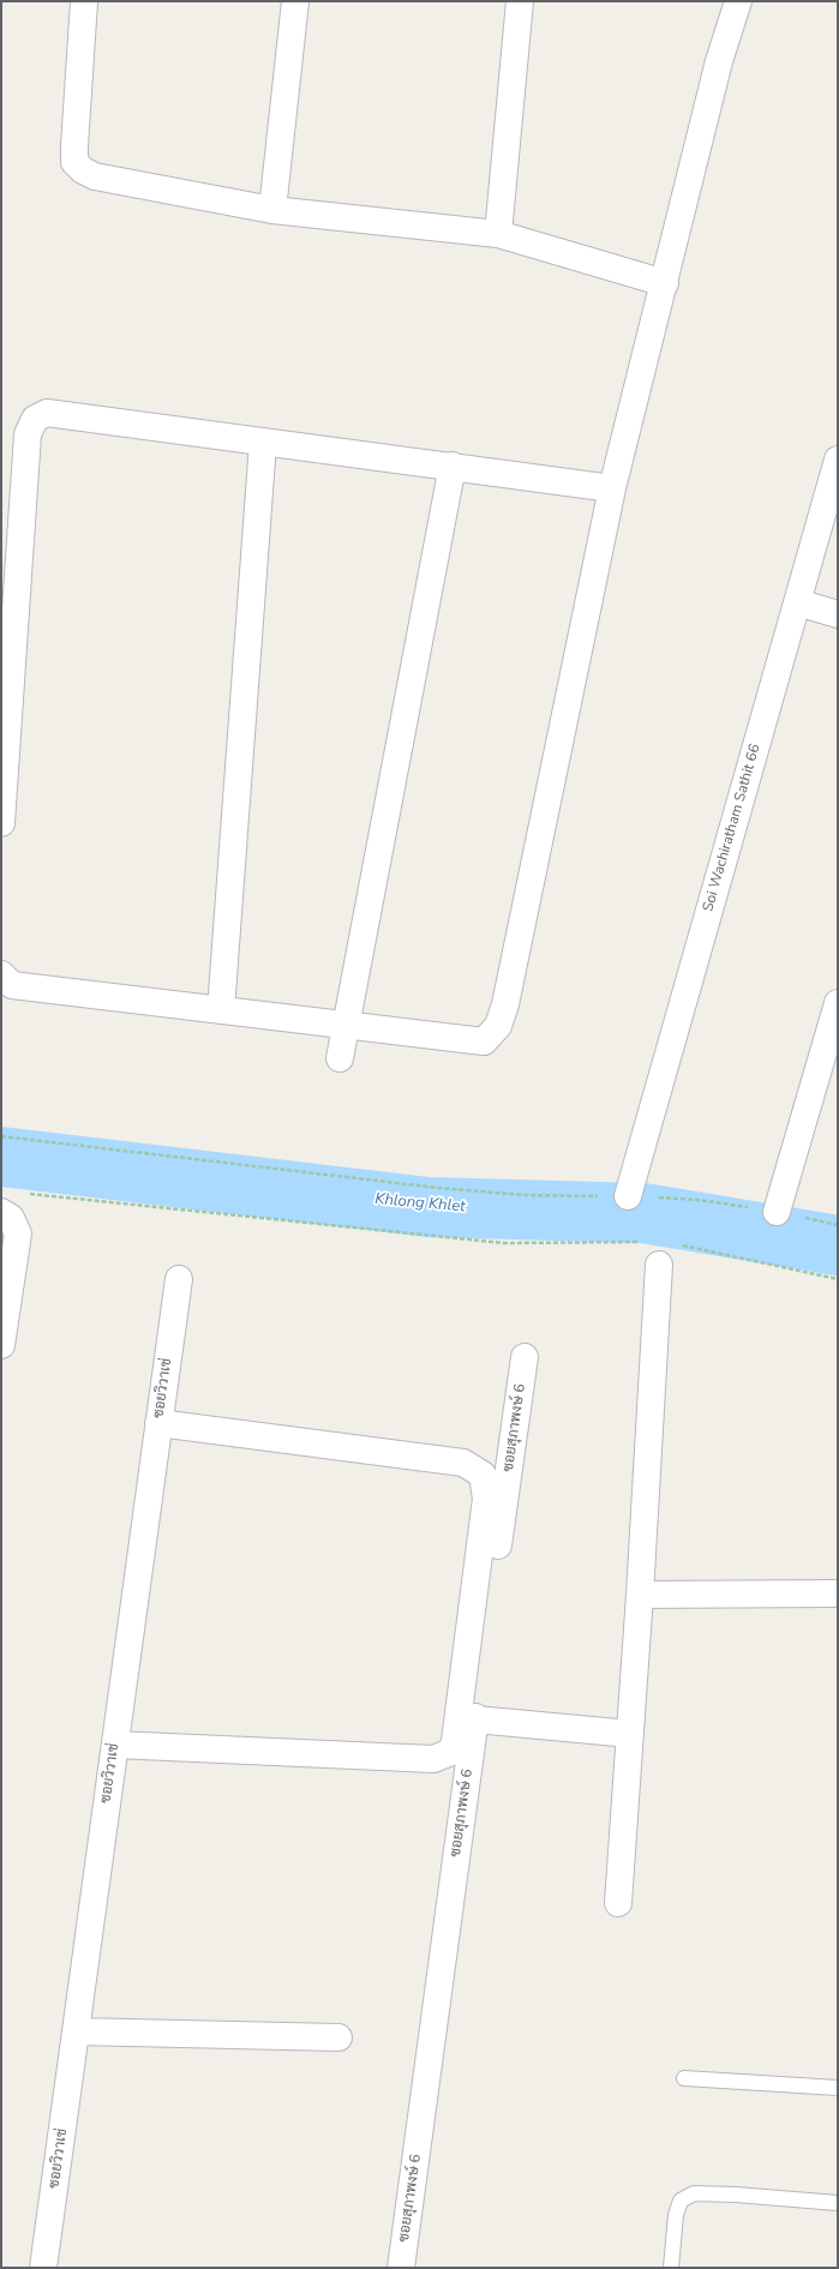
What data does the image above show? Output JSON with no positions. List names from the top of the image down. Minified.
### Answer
{"streets":{"street":["Soi Wachiratham Sathit 66","ซอยวิวาเช่","ซอยสุภาพงษ์ 6"]},"water":["Khlong Khlet"]}
